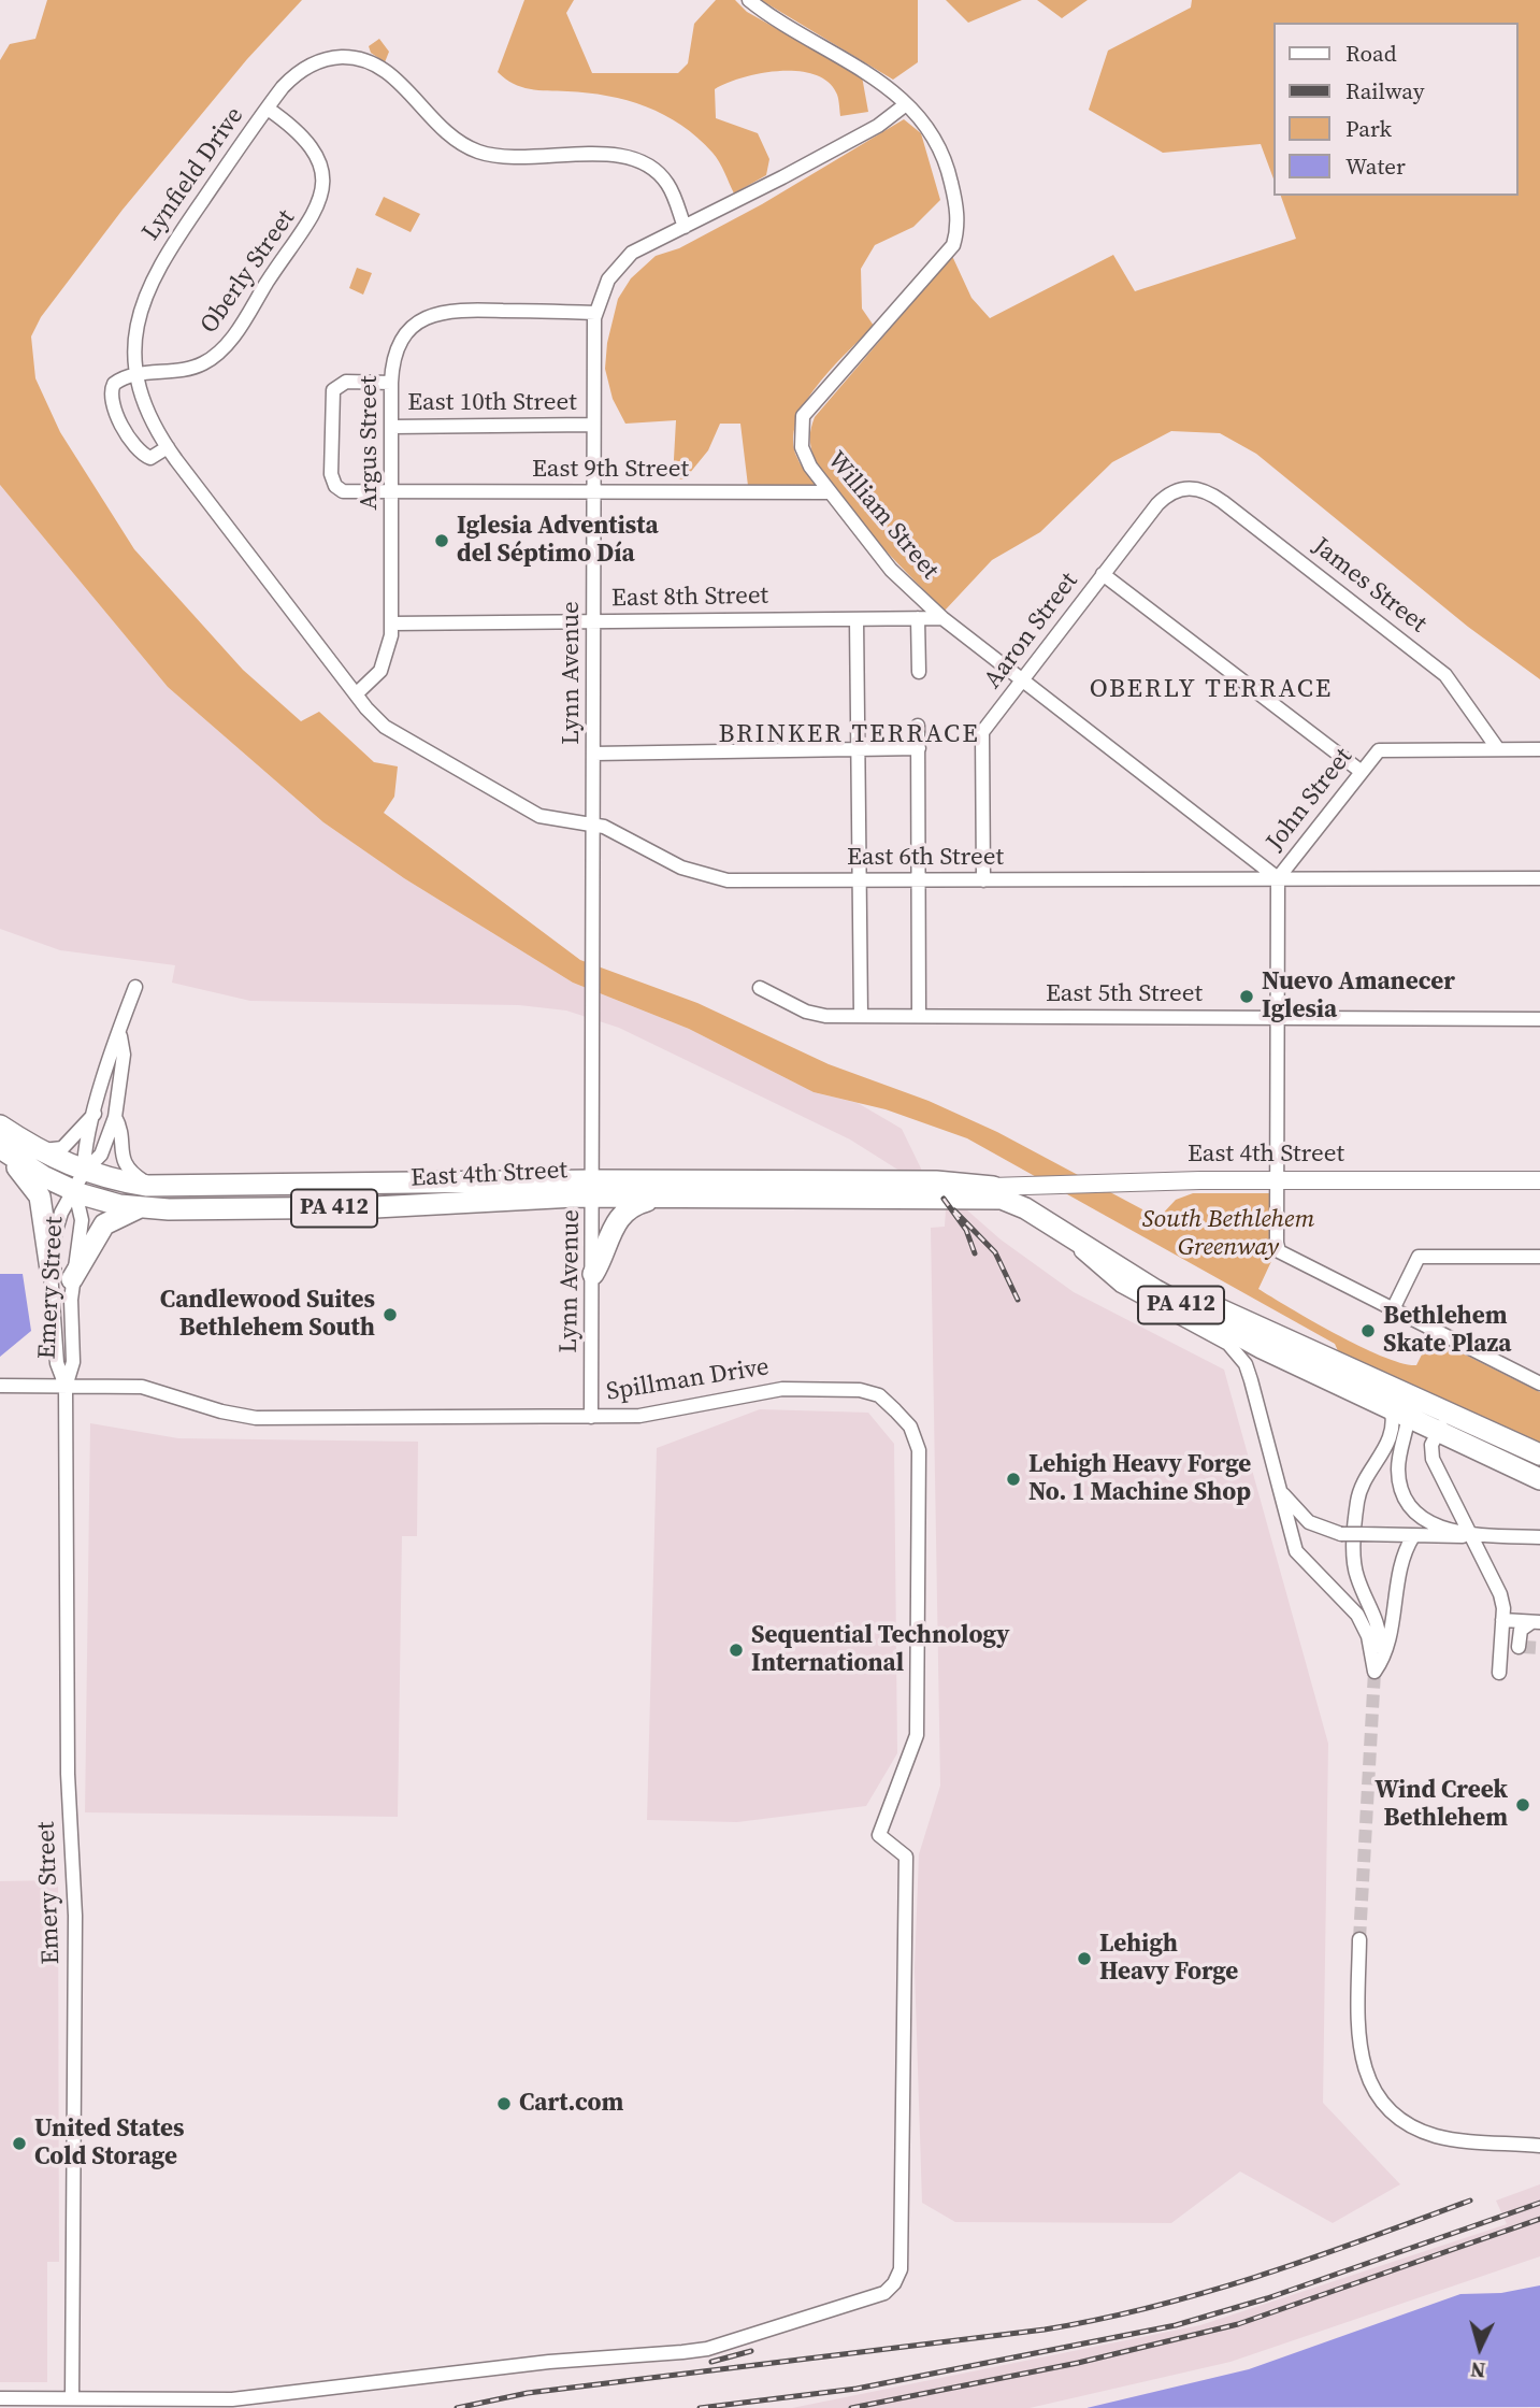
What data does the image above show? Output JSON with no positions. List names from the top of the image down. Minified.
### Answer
{"streets":{"highway":["East 4th Street","PA 412"],"street":["Lynfield Drive","Oberly Street","East 10th Street","Argus Street","East 9th Street","William Street","James Street","East 8th Street","Aaron Street","Lynn Avenue","John Street","East 6th Street","East 5th Street","Emery Street","Spillman Drive"]},"crossings":[["Lynfield Drive","Oberly Street"],["Lynfield Drive","Argus Street"],["Lynfield Drive","Lynn Avenue"],["Lynfield Drive","East 6th Street"],["East 10th Street","Argus Street"],["East 10th Street","Lynn Avenue"],["Argus Street","East 9th Street"],["Argus Street","East 8th Street"],["Argus Street","Lynn Avenue"],["Argus Street","East 6th Street"],["East 9th Street","William Street"],["East 9th Street","Lynn Avenue"],["William Street","East 8th Street"],["William Street","Aaron Street"],["William Street","Lynn Avenue"],["William Street","John Street"],["William Street","East 6th Street"],["James Street","Aaron Street"],["James Street","John Street"],["East 8th Street","Lynn Avenue"],["Aaron Street","East 6th Street"],["Lynn Avenue","East 6th Street"],["Lynn Avenue","East 4th Street"],["Lynn Avenue","Spillman Drive"],["John Street","East 6th Street"],["East 4th Street","PA 412"],["East 4th Street","Emery Street"],["Emery Street","Spillman Drive"]],"districts":["OBERLY TERRACE","BRINKER TERRACE"],"parks":["South Bethlehem Greenway"],"places":["Iglesia Adventista del Séptimo Día","Nuevo Amanecer Iglesia","Candlewood Suites Bethlehem South","Bethlehem Skate Plaza","Lehigh Heavy Forge No. 1 Machine Shop","Sequential Technology International","Wind Creek Bethlehem","Lehigh Heavy Forge","Cart.com","United States Cold Storage"],"legend":["Road","Railway","Park","Water"],"north":"bottom"}
